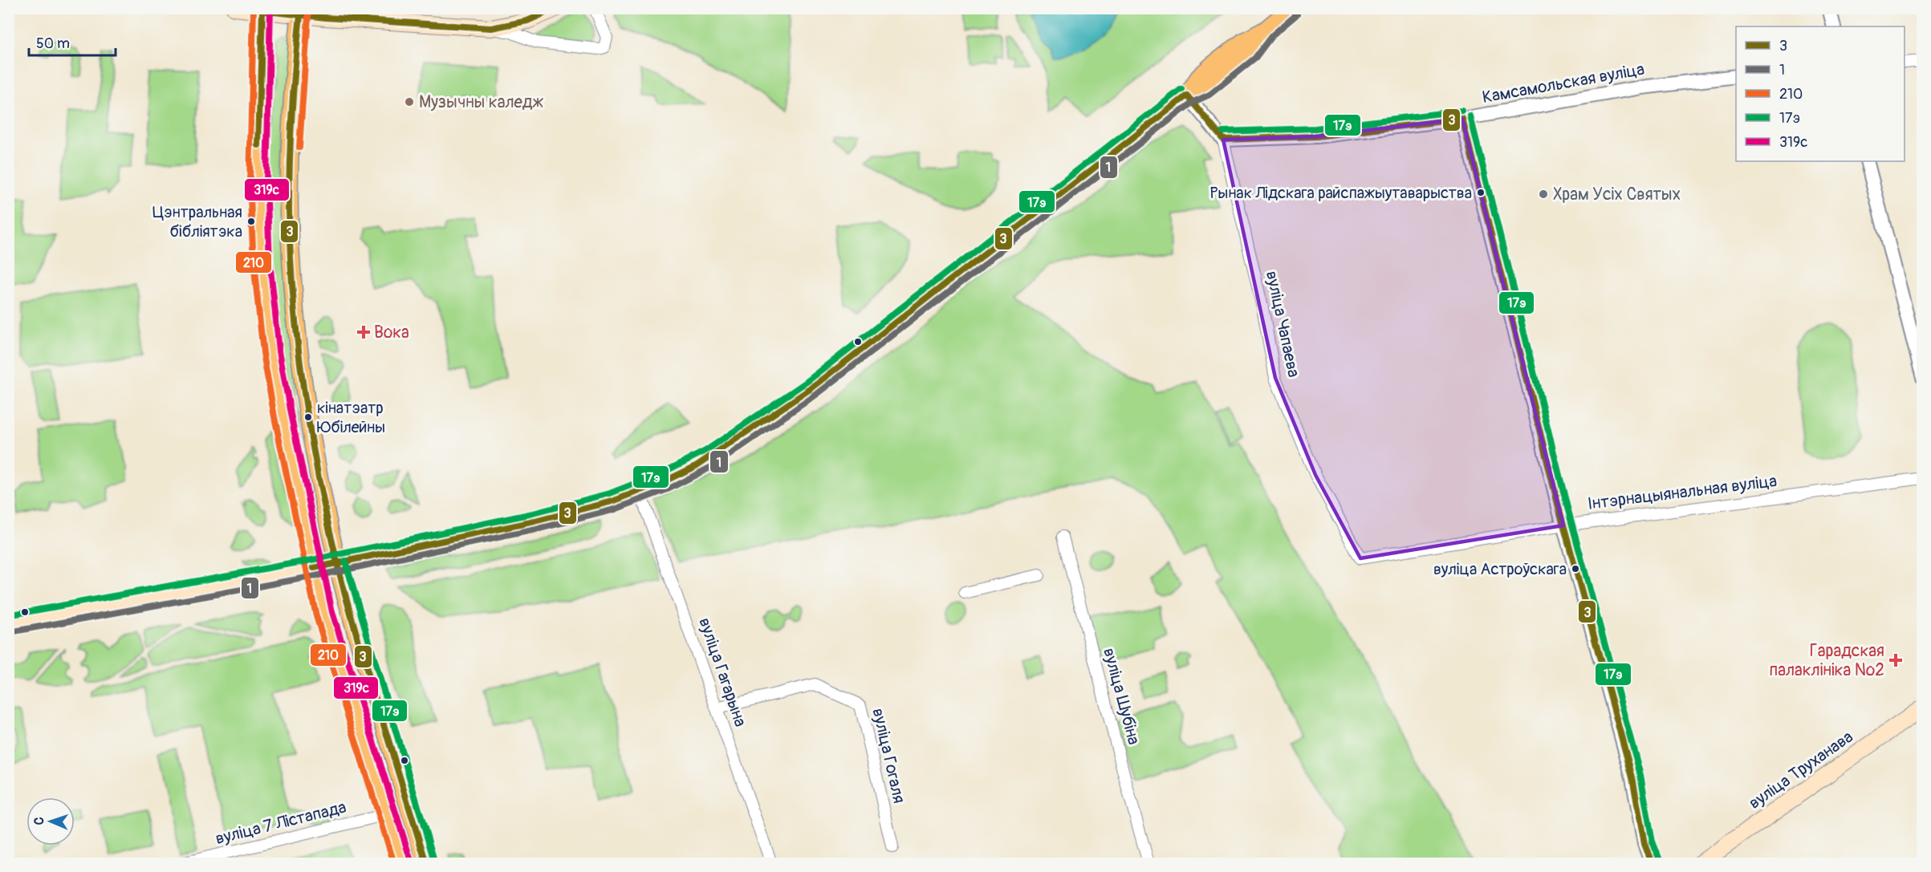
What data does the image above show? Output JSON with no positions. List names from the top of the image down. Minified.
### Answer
{"streets":{"main road":["вуліца Труханава"],"street":["Камсамольская вуліца","вуліца Чапаева","Інтэрнацыянальная вуліца","вуліца Гагарына","вуліца Шубіна","вуліца Гогаля","вуліца 7 Лістапада"]},"crossings":[["Камсамольская вуліца","вуліца Чапаева"],["вуліца Чапаева","Інтэрнацыянальная вуліца"],["вуліца Гагарына","вуліца Гогаля"]],"places":{"other":["Музычны каледж","Рынак Лідскага райспажыутаварыства","Храм Усіх Святых","Цэнтральная бібліятэка","кінатэатр Юбілейны","вуліца Астроўскага"],"health":["Вока","Гарадская палаклініка №2"]},"lines":["transit line 3","transit line 210","transit line 319с","transit line 1","transit line 17э"],"legend":["3","1","210","17э","319с"],"scale_bar":"50 m","north":"left"}
